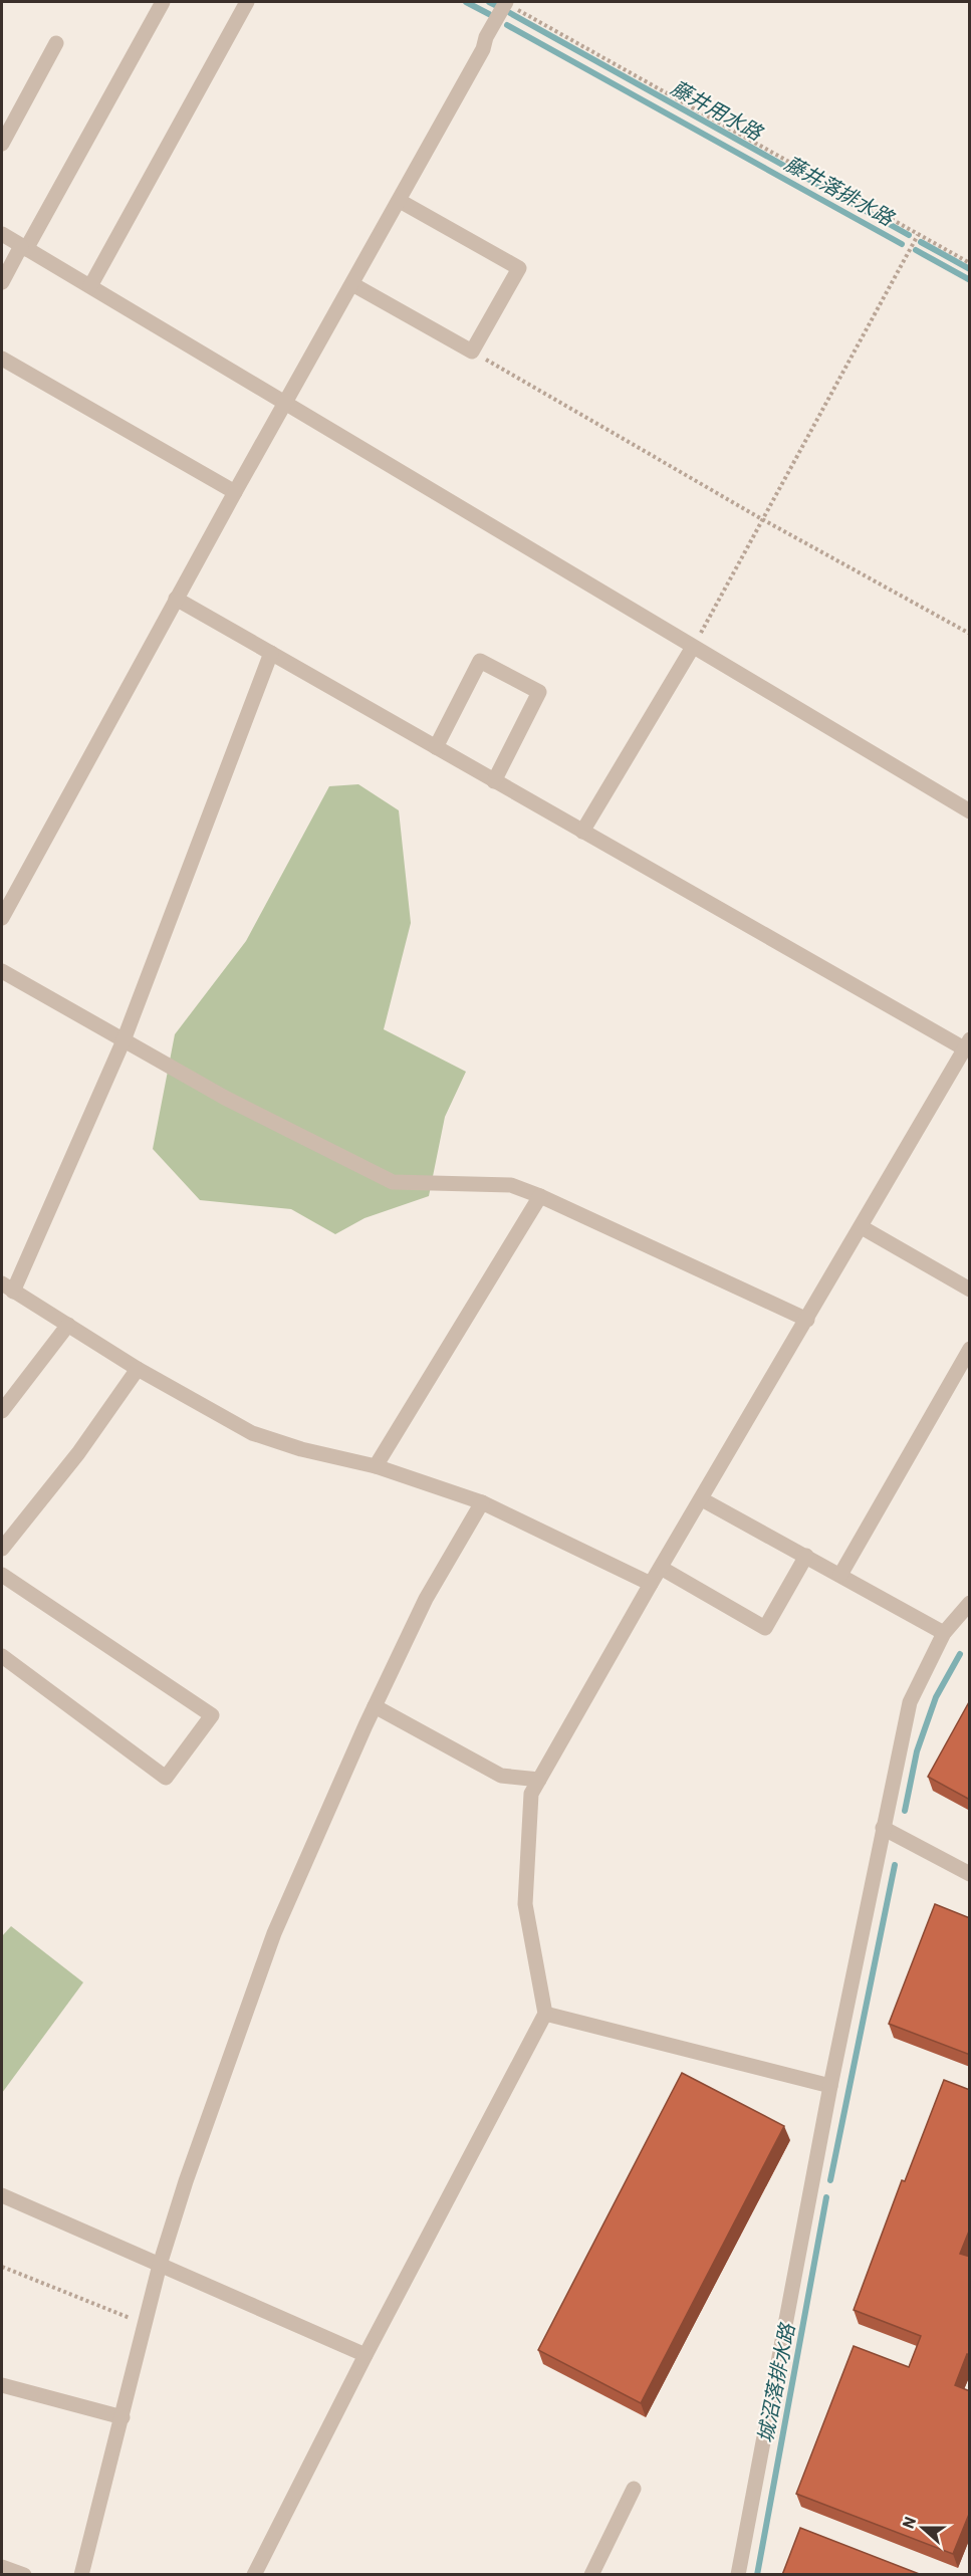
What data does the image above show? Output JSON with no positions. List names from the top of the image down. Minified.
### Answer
{"water":["藤井用水路","藤井落排水路","城沼落排水路"],"north":"left"}
